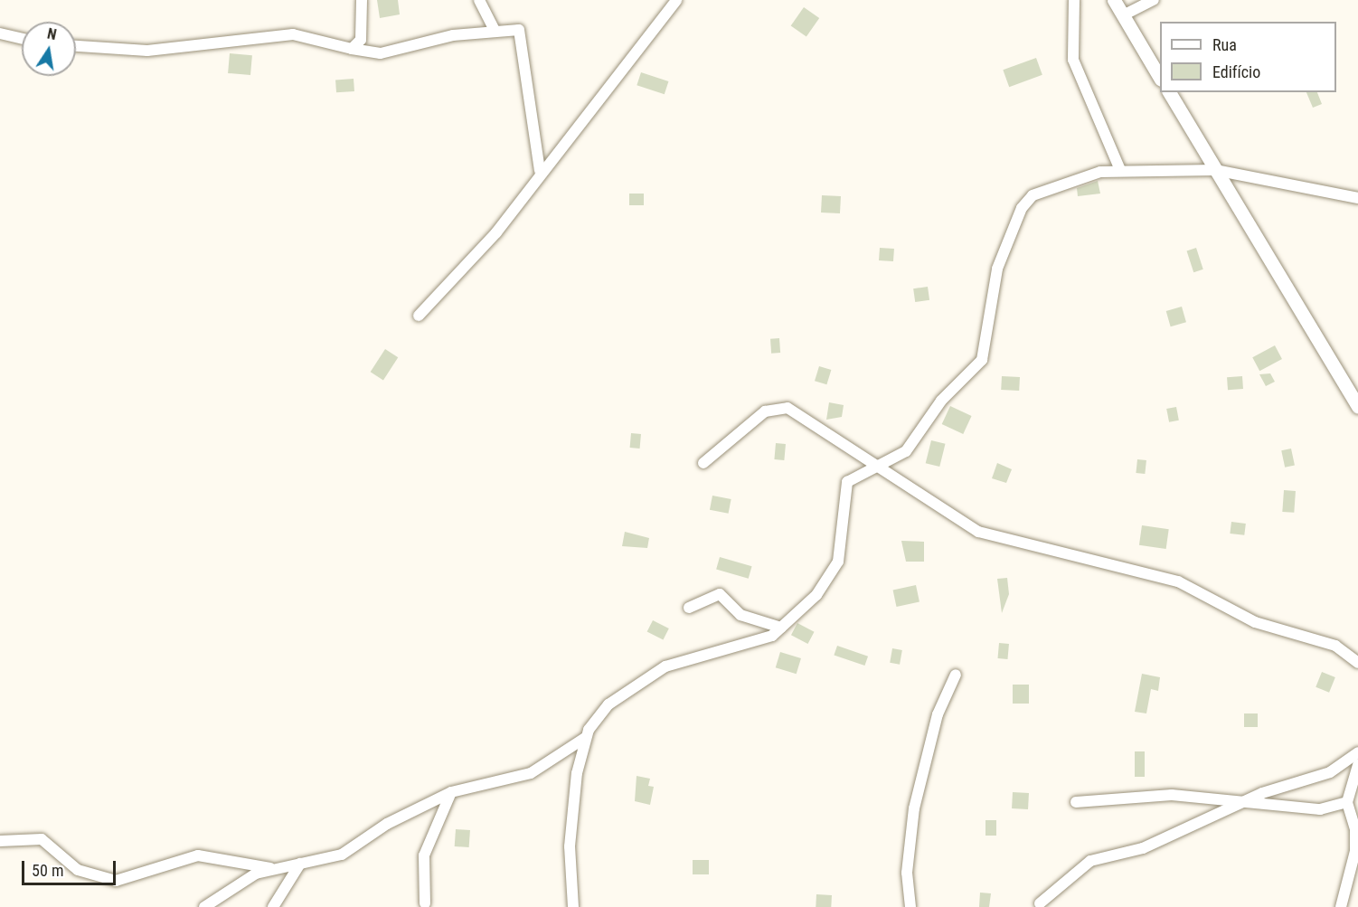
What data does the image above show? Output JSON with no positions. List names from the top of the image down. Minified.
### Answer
{"legend":["Rua","Edifício"],"scale_bar":"50 m","north":"top"}
